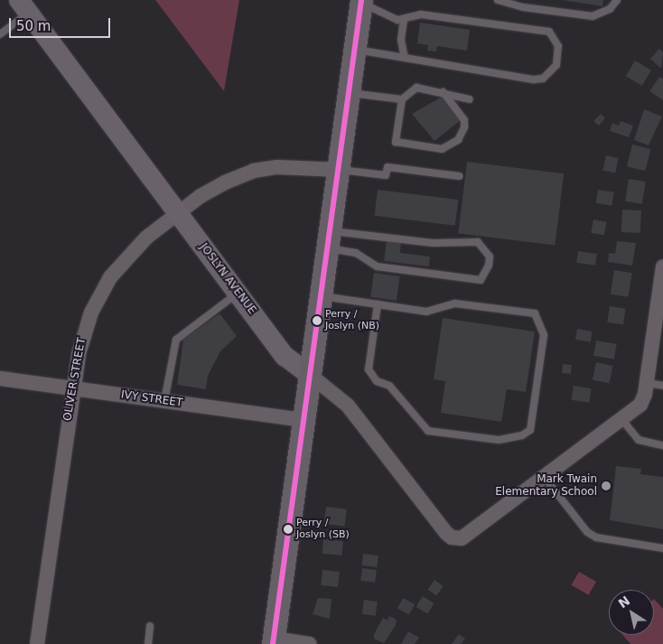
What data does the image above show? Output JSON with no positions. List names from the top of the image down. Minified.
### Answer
{"streets":{"main road":["JOSLYN AVENUE"],"street":["OLIVER STREET","IVY STREET"]},"crossings":[["JOSLYN AVENUE","OLIVER STREET"],["OLIVER STREET","IVY STREET"]],"places":["Perry / Joslyn (NB)","Mark Twain Elementary School","Perry / Joslyn (SB)"],"scale_bar":"50 m","north":"top left"}
